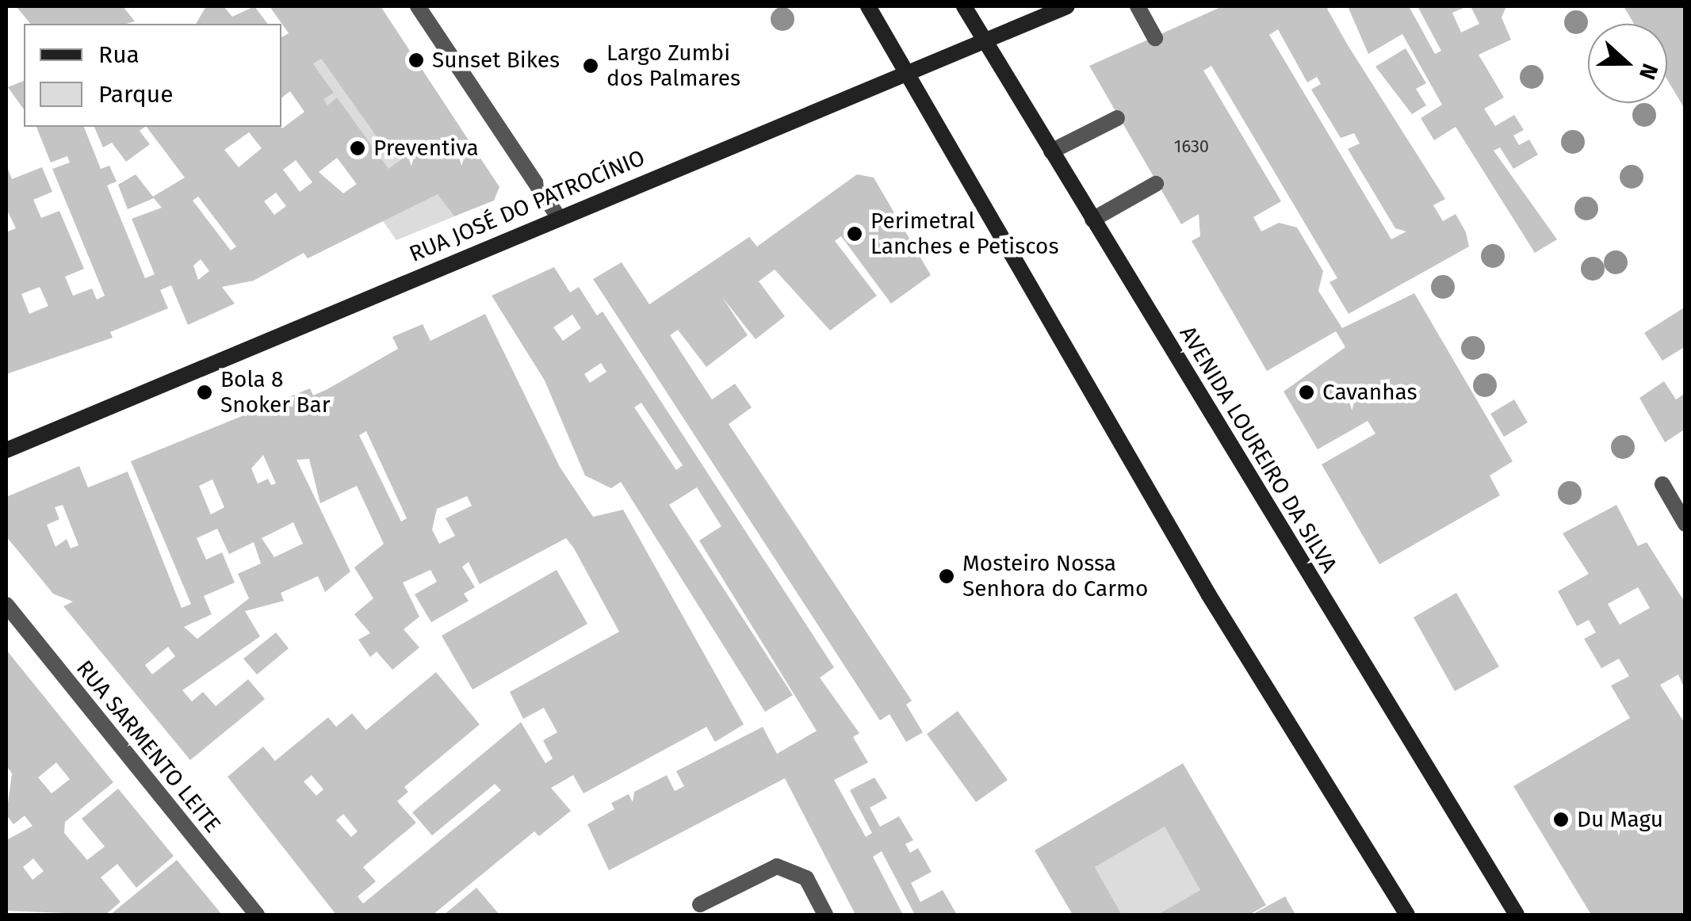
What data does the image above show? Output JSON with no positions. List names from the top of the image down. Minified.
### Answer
{"streets":{"main road":["RUA JOSÉ DO PATROCÍNIO","AVENIDA LOUREIRO DA SILVA"],"street":["RUA SARMENTO LEITE"]},"crossings":[["RUA JOSÉ DO PATROCÍNIO","AVENIDA LOUREIRO DA SILVA"]],"places":["Sunset Bikes","Largo Zumbi dos Palmares","Preventiva","Perimetral Lanches e Petiscos","Bola 8 Snoker Bar","Cavanhas","Mosteiro Nossa Senhora do Carmo","Du Magu"],"house_numbers":["1630"],"legend":["Rua","Parque"],"north":"right"}
